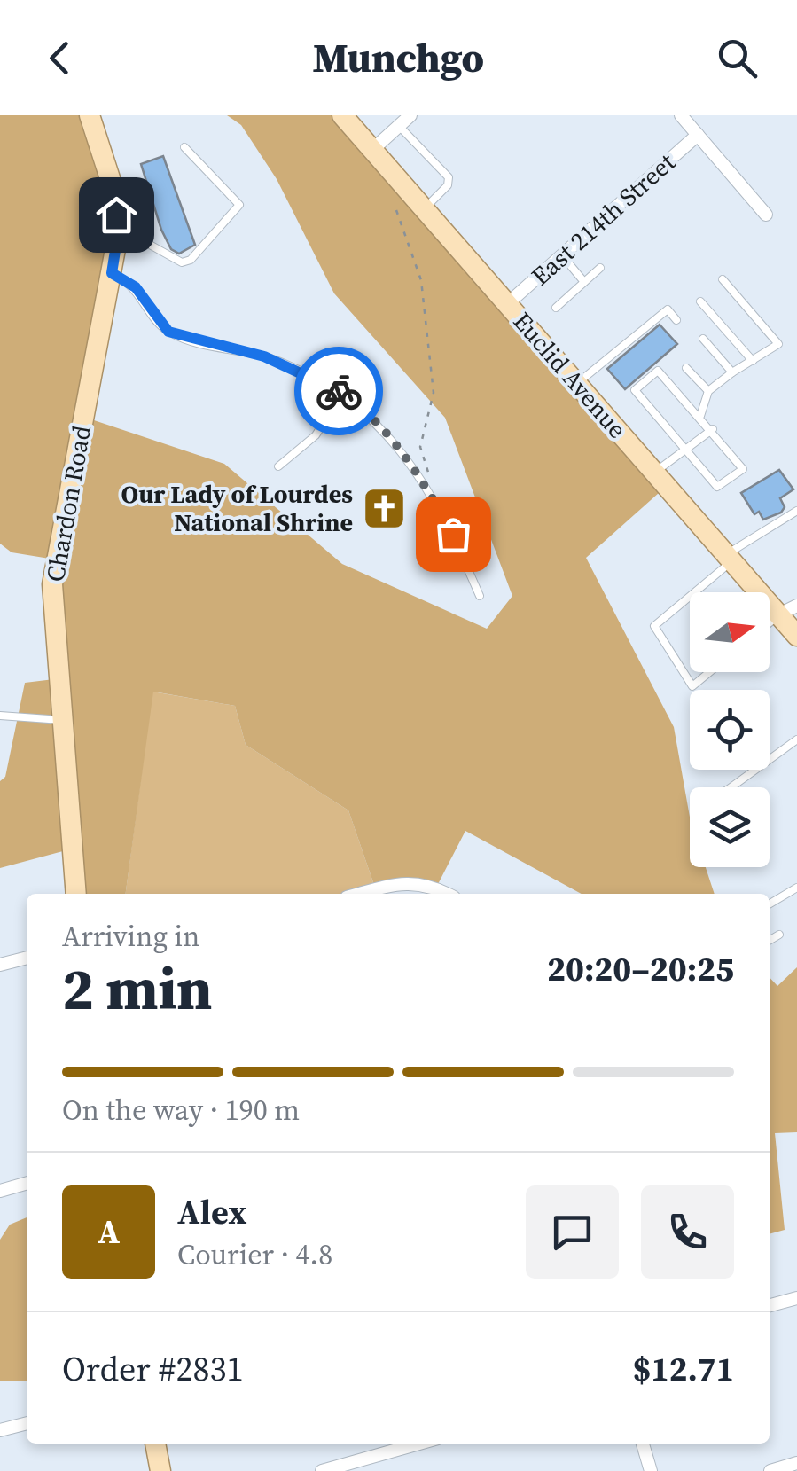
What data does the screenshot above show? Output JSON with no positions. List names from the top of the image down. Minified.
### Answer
{"streets":{"main road":["Euclid Avenue","Chardon Road"],"street":["East 214th Street"]},"crossings":[["East 214th Street","Euclid Avenue"]],"places":{"church":["Our Lady of Lourdes National Shrine"]},"north":"right","page":{"header":"Munchgo","heading":["2 min","Arriving in","20:20–20:25"],"panel":["Alex","Courier · 4.8","Order #2831","$12.71"],"bar":"On the way · 190 m","round":"A"}}
